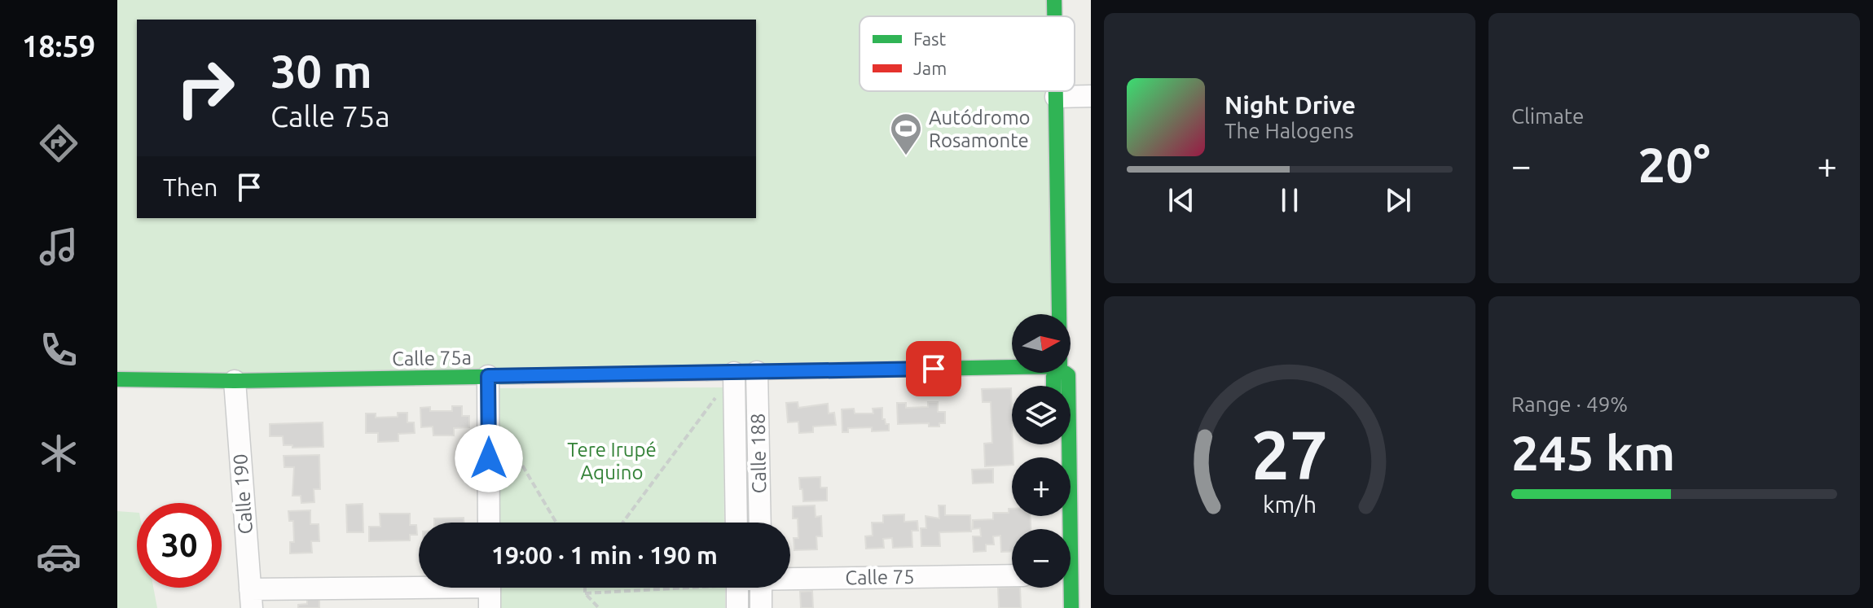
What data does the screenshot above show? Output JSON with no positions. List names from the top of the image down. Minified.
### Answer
{"streets":{"street":["Calle 75a","Calle 188","Calle 190","Calle 75"]},"crossings":[["Calle 75a","Calle 188"],["Calle 75a","Calle 190"]],"parks":["Tere Irupé Aquino"],"places":{"sports":["Autódromo Rosamonte"]},"legend":["Fast","Jam"],"north":"right","page":{"tabs":"18:59","tile":["Climate",["Range · 49%","245 km"]],"turn":["30 m","Calle 75a"],"song":["Night Drive","The Halogens"],"heat":["−","20°","+"],"then":"Then","map_buttons":["+","−"],"limit":"30","trip":"19:00 · 1 min · 190 m","gauge":["27","km/h"]}}
